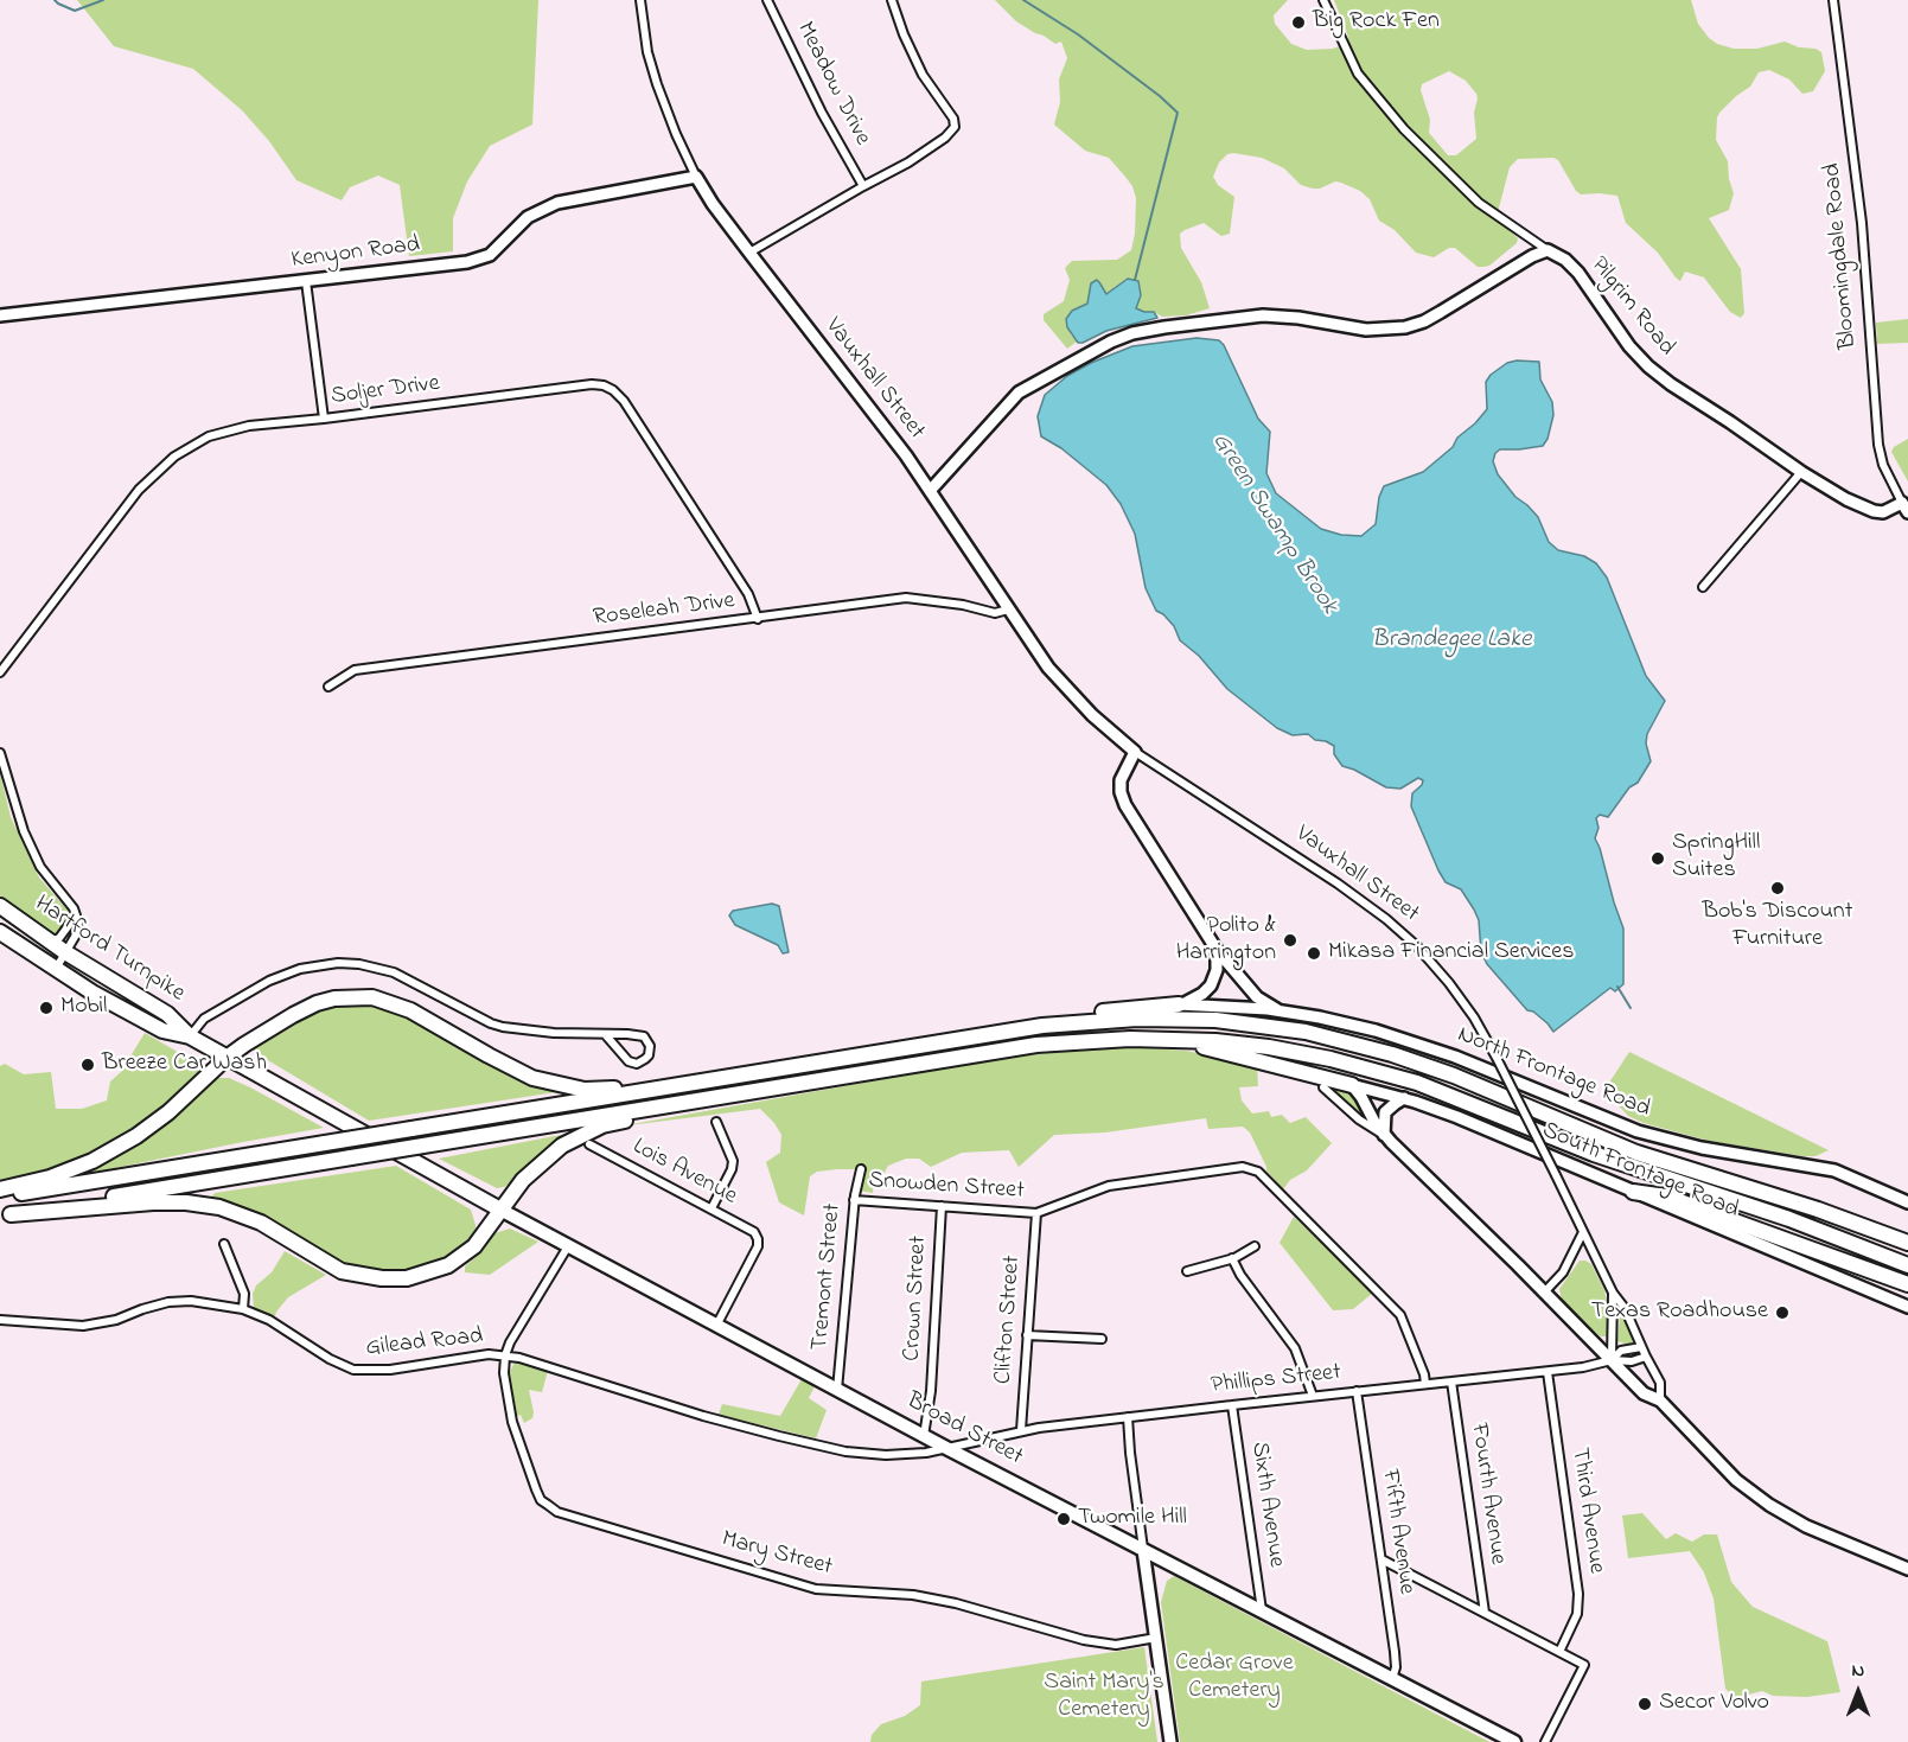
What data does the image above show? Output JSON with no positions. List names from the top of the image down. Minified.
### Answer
{"streets":{"highway":["Hartford Turnpike","Broad Street"],"street":["Meadow Drive","Kenyon Road","Bloomingdale Road","Pilgrim Road","Vauxhall Street","Soljer Drive","Roseleah Drive","North Frontage Road","South Frontage Road","Lois Avenue","Snowden Street","Tremont Street","Crown Street","Clifton Street","Gilead Road","Phillips Street","Fourth Avenue","Sixth Avenue","Third Avenue","Fifth Avenue","Mary Street"]},"crossings":[["Kenyon Road","Vauxhall Street"],["Bloomingdale Road","Pilgrim Road"],["Vauxhall Street","Roseleah Drive"],["Vauxhall Street","Phillips Street"],["Soljer Drive","Roseleah Drive"],["Hartford Turnpike","Broad Street"],["Lois Avenue","Broad Street"],["Snowden Street","Tremont Street"],["Snowden Street","Crown Street"],["Snowden Street","Clifton Street"],["Tremont Street","Broad Street"],["Crown Street","Broad Street"],["Clifton Street","Phillips Street"],["Gilead Road","Phillips Street"],["Gilead Road","Broad Street"],["Gilead Road","Mary Street"],["Phillips Street","Broad Street"],["Phillips Street","Fourth Avenue"],["Phillips Street","Sixth Avenue"],["Phillips Street","Third Avenue"],["Phillips Street","Fifth Avenue"],["Broad Street","Sixth Avenue"],["Broad Street","Fifth Avenue"]],"water":["Green Swamp Brook","Brandegee Lake"],"parks":["Cedar Grove Cemetery","Saint Mary's Cemetery"],"places":["Big Rock Fen","SpringHill Suites","Bob's Discount Furniture","Polito & Harrington","Mikasa Financial Services","Mobil","Breeze Car Wash","Texas Roadhouse","Twomile Hill","Secor Volvo"],"north":"top"}
